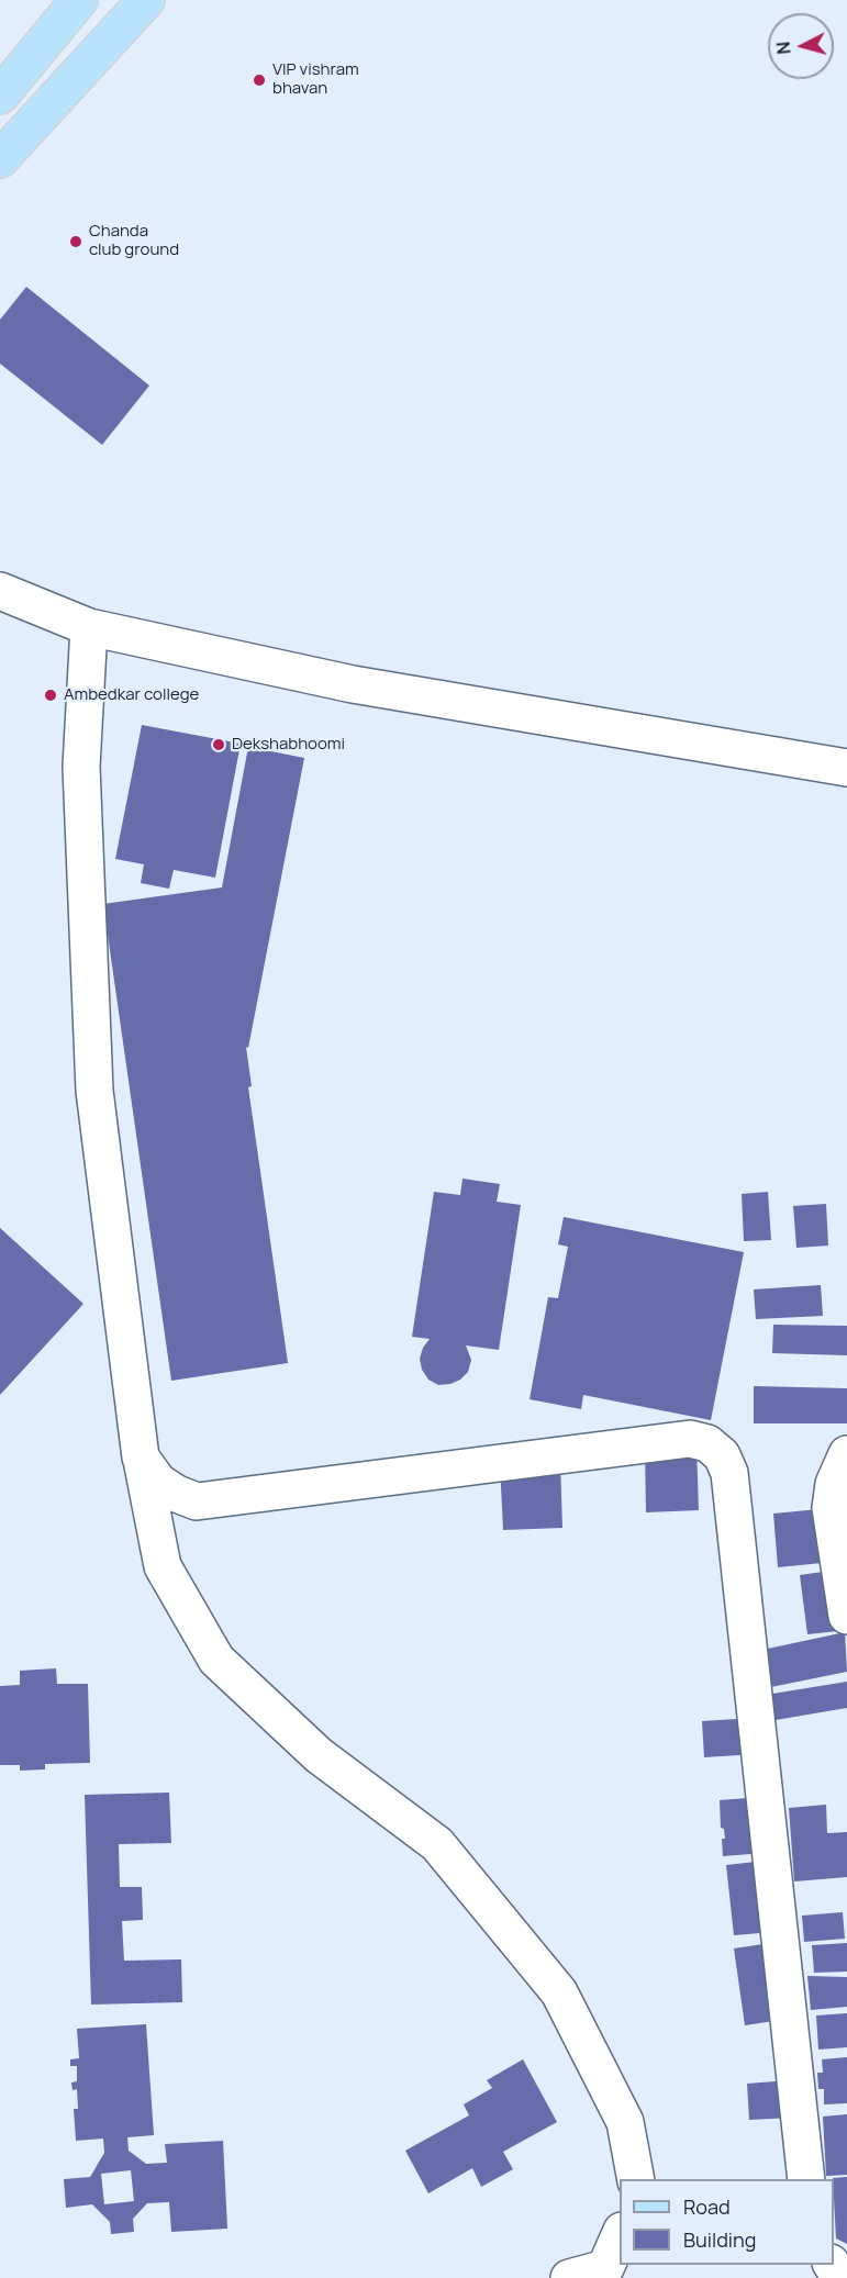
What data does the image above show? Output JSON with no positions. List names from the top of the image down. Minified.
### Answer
{"places":["VIP vishram bhavan","Chanda club ground","Ambedkar college","Dekshabhoomi"],"legend":["Road","Building"],"north":"left"}
